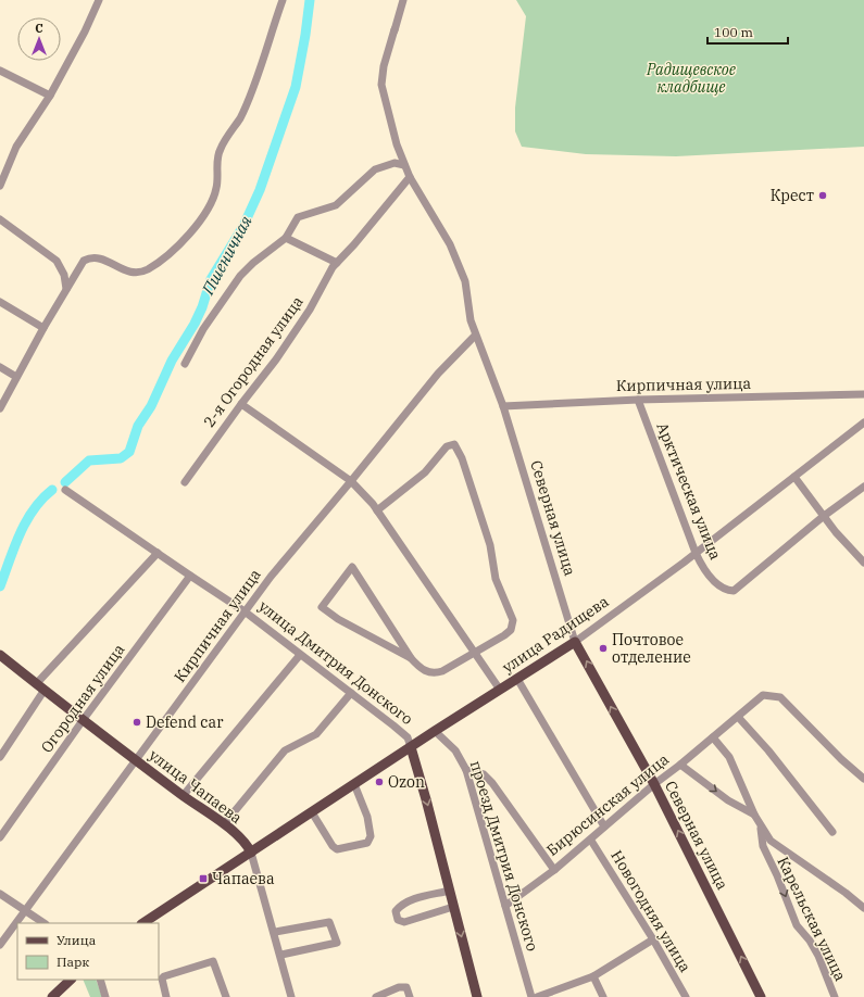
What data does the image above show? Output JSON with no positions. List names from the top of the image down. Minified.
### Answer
{"streets":{"main road":["Северная улица","улица Радищева","улица Дмитрия Донского","улица Чапаева"],"street":["2-я Огородная улица","Кирпичная улица","Арктическая улица","Огородная улица","Бирюсинская улица","проезд Дмитрия Донского","Новогодняя улица","Карельская улица"]},"crossings":[["2-я Огородная улица","Северная улица"],["Кирпичная улица","Арктическая улица"],["Кирпичная улица","Северная улица"],["Кирпичная улица","улица Дмитрия Донского"],["Кирпичная улица","улица Чапаева"],["Арктическая улица","улица Радищева"],["Северная улица","улица Радищева"],["Северная улица","Бирюсинская улица"],["улица Радищева","улица Дмитрия Донского"],["улица Радищева","улица Чапаева"],["улица Радищева","проезд Дмитрия Донского"],["улица Дмитрия Донского","Огородная улица"],["Огородная улица","улица Чапаева"],["Бирюсинская улица","проезд Дмитрия Донского"],["Бирюсинская улица","Новогодняя улица"]],"one_way":["Карельская улица"],"water":["Пшеничная"],"parks":["Радищевское кладбище"],"places":{"other":["Крест","Почтовое отделение","Defend car","Ozon"],"transit":["Чапаева"]},"legend":["Улица","Парк"],"scale_bar":"100 m","north":"top"}
